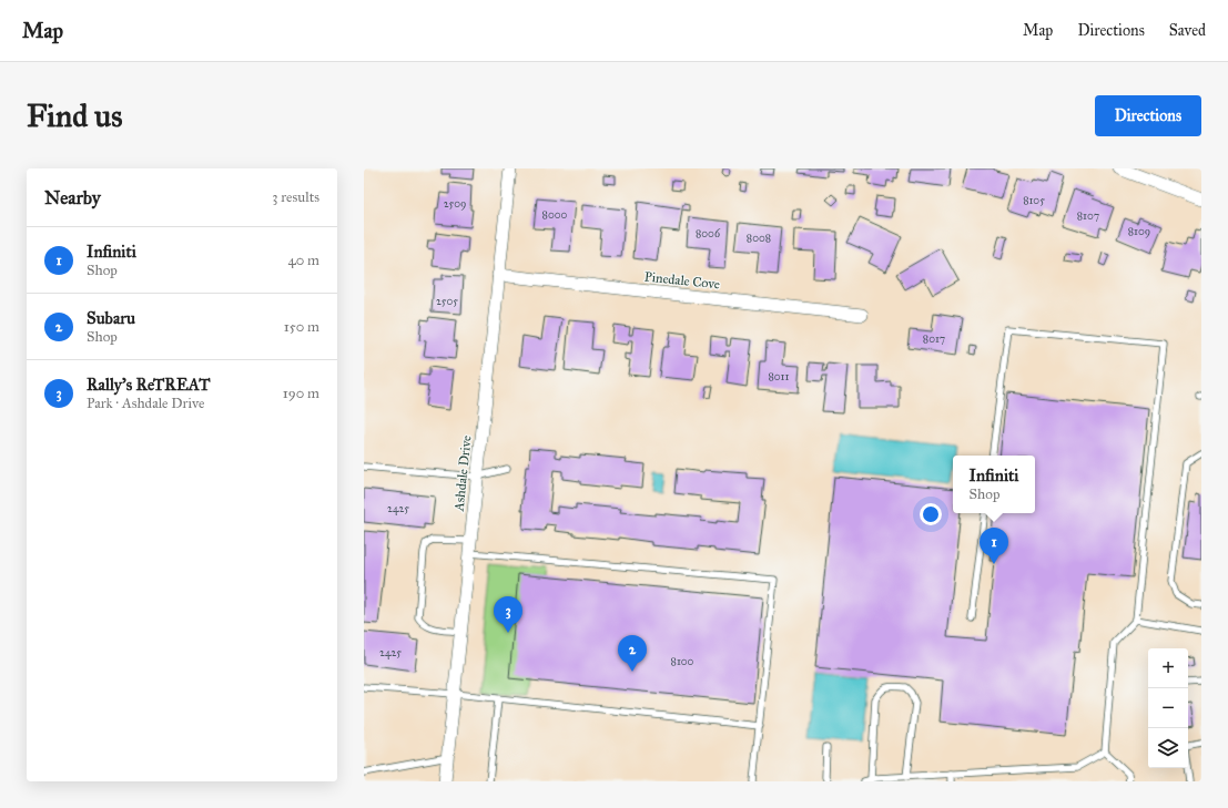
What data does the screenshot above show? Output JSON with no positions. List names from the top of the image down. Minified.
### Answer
{"streets":{"street":["Pinedale Cove","Ashdale Drive"]},"crossings":[["Pinedale Cove","Ashdale Drive"]],"house_numbers":["8105","2509","8000","8107","8109","8006","8008","2505","8017","8011","2425","2425","8100"],"page":{"header":"Map","nav":["Map","Directions","Saved"],"buttons":"Directions","title":"Find us","heading":["Nearby","3 results"],"list":[{"mark":"1","name":"Infiniti","note":"Shop","value":"40 m"},{"mark":"2","name":"Subaru","note":"Shop","value":"150 m"},{"mark":"3","name":"Rally's ReTREAT","note":"Park · Ashdale Drive","value":"190 m"}],"popup":["Infiniti","Shop"],"pins":["1","3","2"],"map_buttons":["+","−"]}}
